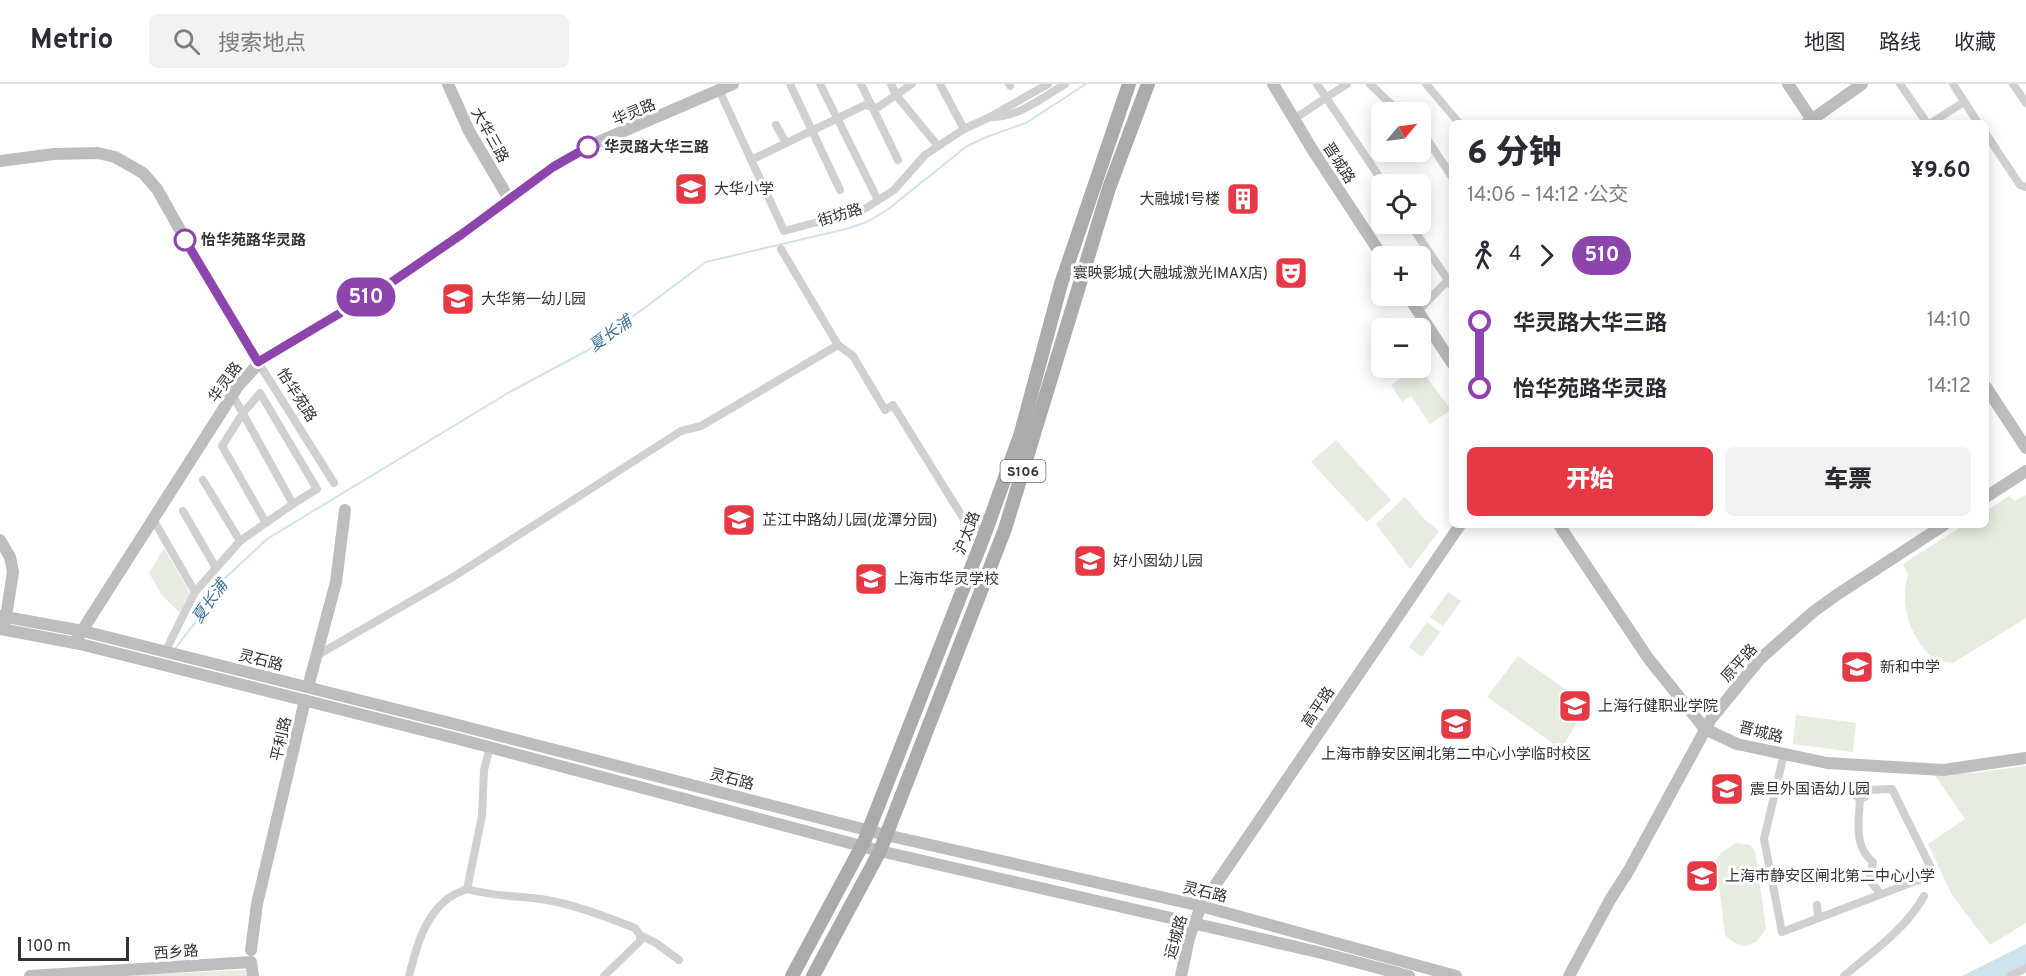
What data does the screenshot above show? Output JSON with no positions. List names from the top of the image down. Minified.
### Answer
{"streets":{"main road":["华灵路","大华三路","晋城路","怡华苑路","S106","沪太路","灵石路","原平路","高平路","平利路","运城路","西乡路"],"street":["街坊路"]},"crossings":[["华灵路","大华三路"],["华灵路","街坊路"],["华灵路","怡华苑路"],["华灵路","灵石路"],["晋城路","原平路"],["S106","灵石路"],["沪太路","灵石路"],["灵石路","高平路"],["灵石路","平利路"],["灵石路","运城路"],["高平路","运城路"],["平利路","西乡路"]],"water":["夏长浦"],"places":{"other":["华灵路大华三路","怡华苑路华灵路"],"school or university":["大华小学","大华第一幼儿园","芷江中路幼儿园(龙潭分园)","好小囡幼儿园","上海市华灵学校","新和中学","上海行健职业学院","上海市静安区闸北第二中心小学临时校区","震旦外国语幼儿园","上海市静安区闸北第二中心小学"],"building":["大融城1号楼"],"theatre":["寰映影城(大融城激光IMAX店)"]},"lines":["bus line 510"],"scale_bar":"100 m","north":"top right","page":{"header":"Metrio","search":"搜索地点","nav":["地图","路线","收藏"],"on_map":"510","map_buttons":["+","−"],"heading":["6 分钟","14:06 – 14:12 · 公交","¥9.60"],"legs":["4","510"],"list":[{"name":"华灵路大华三路","value":"14:10"},{"name":"怡华苑路华灵路","value":"14:12"}],"buttons":["开始","车票"],"scale":"100 m"}}
